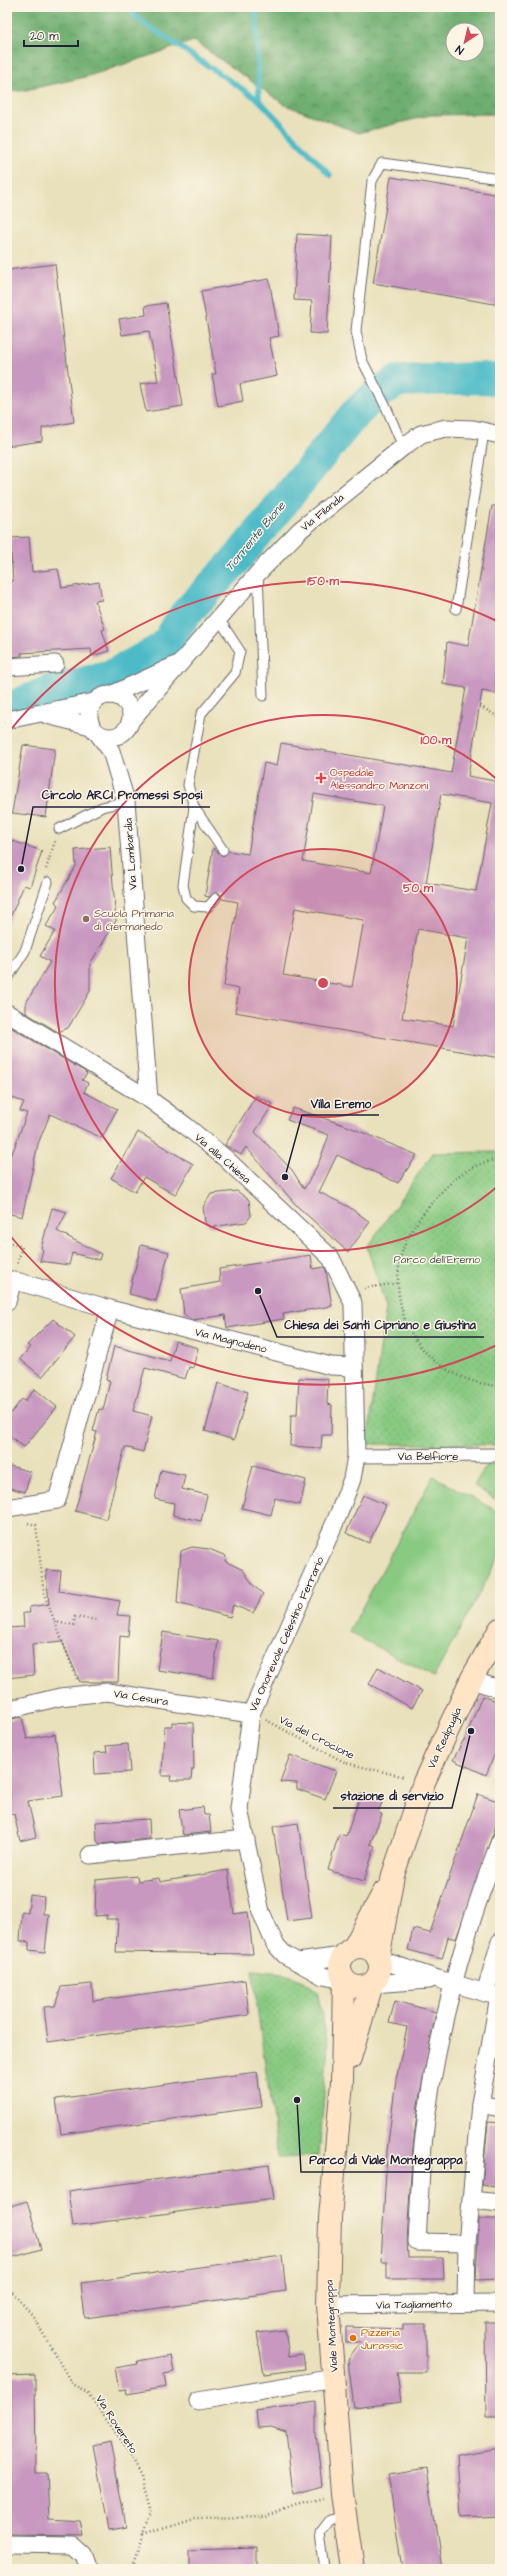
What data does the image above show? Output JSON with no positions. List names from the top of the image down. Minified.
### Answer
{"streets":{"main road":["Via Redipuglia","Viale Montegrappa"],"street":["Via Filanda","Via Lombardia","Via alla Chiesa","Via Magnodeno","Via Belfiore","Via Onorevole Celestino Ferrario","Via Cesura","Via Tagliamento"],"path":["Via del Crocione","Via Rovereto"]},"crossings":[["Via Filanda","Via Lombardia"],["Via Lombardia","Via alla Chiesa"],["Via alla Chiesa","Via Magnodeno"],["Via alla Chiesa","Via Onorevole Celestino Ferrario"],["Via Magnodeno","Via Onorevole Celestino Ferrario"],["Via Belfiore","Via Onorevole Celestino Ferrario"],["Via Onorevole Celestino Ferrario","Via Cesura"],["Via Onorevole Celestino Ferrario","Via del Crocione"],["Via Onorevole Celestino Ferrario","Via Redipuglia"],["Via Onorevole Celestino Ferrario","Viale Montegrappa"],["Via Cesura","Via del Crocione"],["Via del Crocione","Via Redipuglia"],["Via Redipuglia","Viale Montegrappa"],["Via Tagliamento","Viale Montegrappa"]],"water":["Torrente Bione"],"parks":["Parco dell'Eremo"],"places":{"health":["Ospedale Alessandro Manzoni"],"other":["Circolo ARCI Promessi Sposi","Scuola Primaria di Germanedo","Villa Eremo","Chiesa dei Santi Cipriano e Giustina","stazione di servizio","Parco di Viale Montegrappa","Pizzeria Jurassic"]},"scale_bar":"20 m","north":"bottom left","rings":["150 m","100 m","50 m"]}
